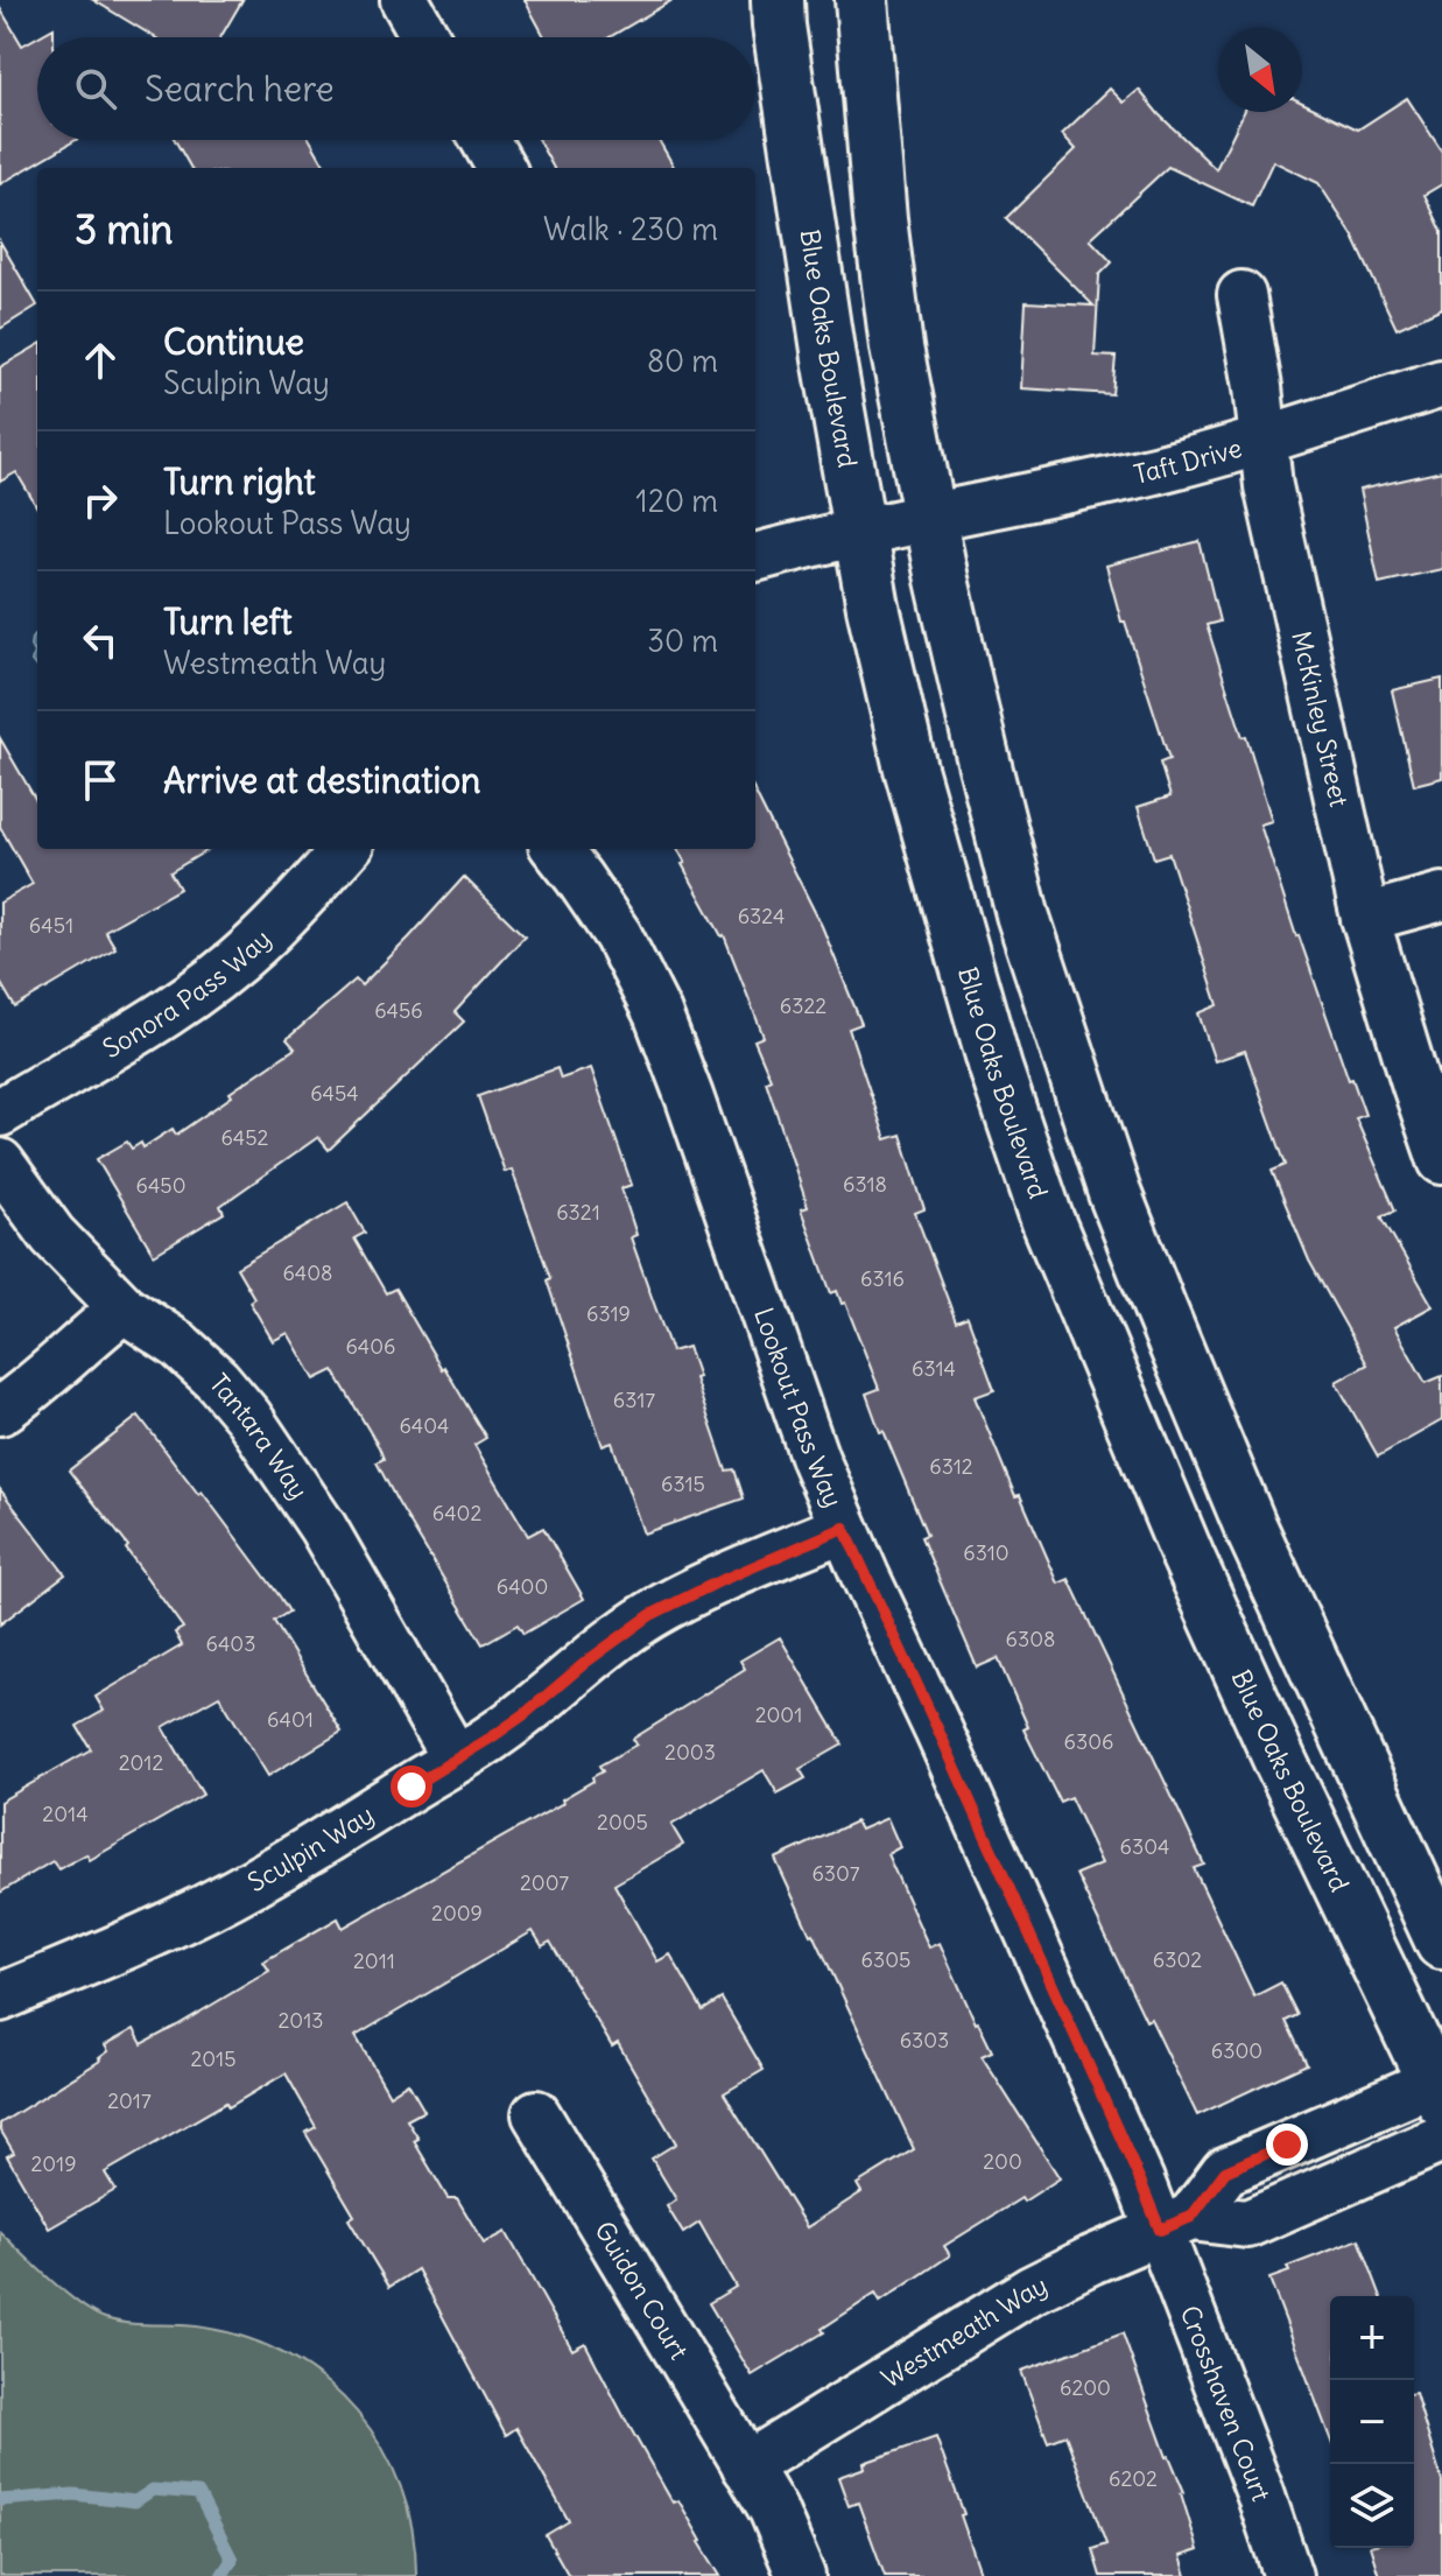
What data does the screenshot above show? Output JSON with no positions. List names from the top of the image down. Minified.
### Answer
{"streets":{"main road":["Blue Oaks Boulevard"],"street":["Taft Drive","McKinley Street","Sonora Pass Way","Lookout Pass Way","Tantara Way","Sculpin Way","Guidon Court","Westmeath Way","Crosshaven Court"]},"crossings":[["Blue Oaks Boulevard","Taft Drive"],["Blue Oaks Boulevard","Westmeath Way"],["Taft Drive","McKinley Street"],["Lookout Pass Way","Sculpin Way"],["Lookout Pass Way","Westmeath Way"],["Lookout Pass Way","Crosshaven Court"],["Tantara Way","Sculpin Way"],["Guidon Court","Westmeath Way"],["Westmeath Way","Crosshaven Court"]],"house_numbers":["6324","6451","6322","6456","6454","6452","6318","6450","6321","6408","6316","6319","6406","6314","6317","6404","6312","6315","6402","6310","6400","6308","6403","2001","6401","6306","2003","2012","2014","2005","6304","6307","2007","2009","6305","6302","2011","2013","6303","6300","2015","2017","200","2019","6200","6202"],"north":"bottom right","page":{"search":"Search here","heading":["3 min","Walk · 230 m"],"list":[["Continue","Sculpin Way","80 m"],["Turn right","Lookout Pass Way","120 m"],["Turn left","Westmeath Way","30 m"],"Arrive at destination"],"map_buttons":["+","−"]}}
